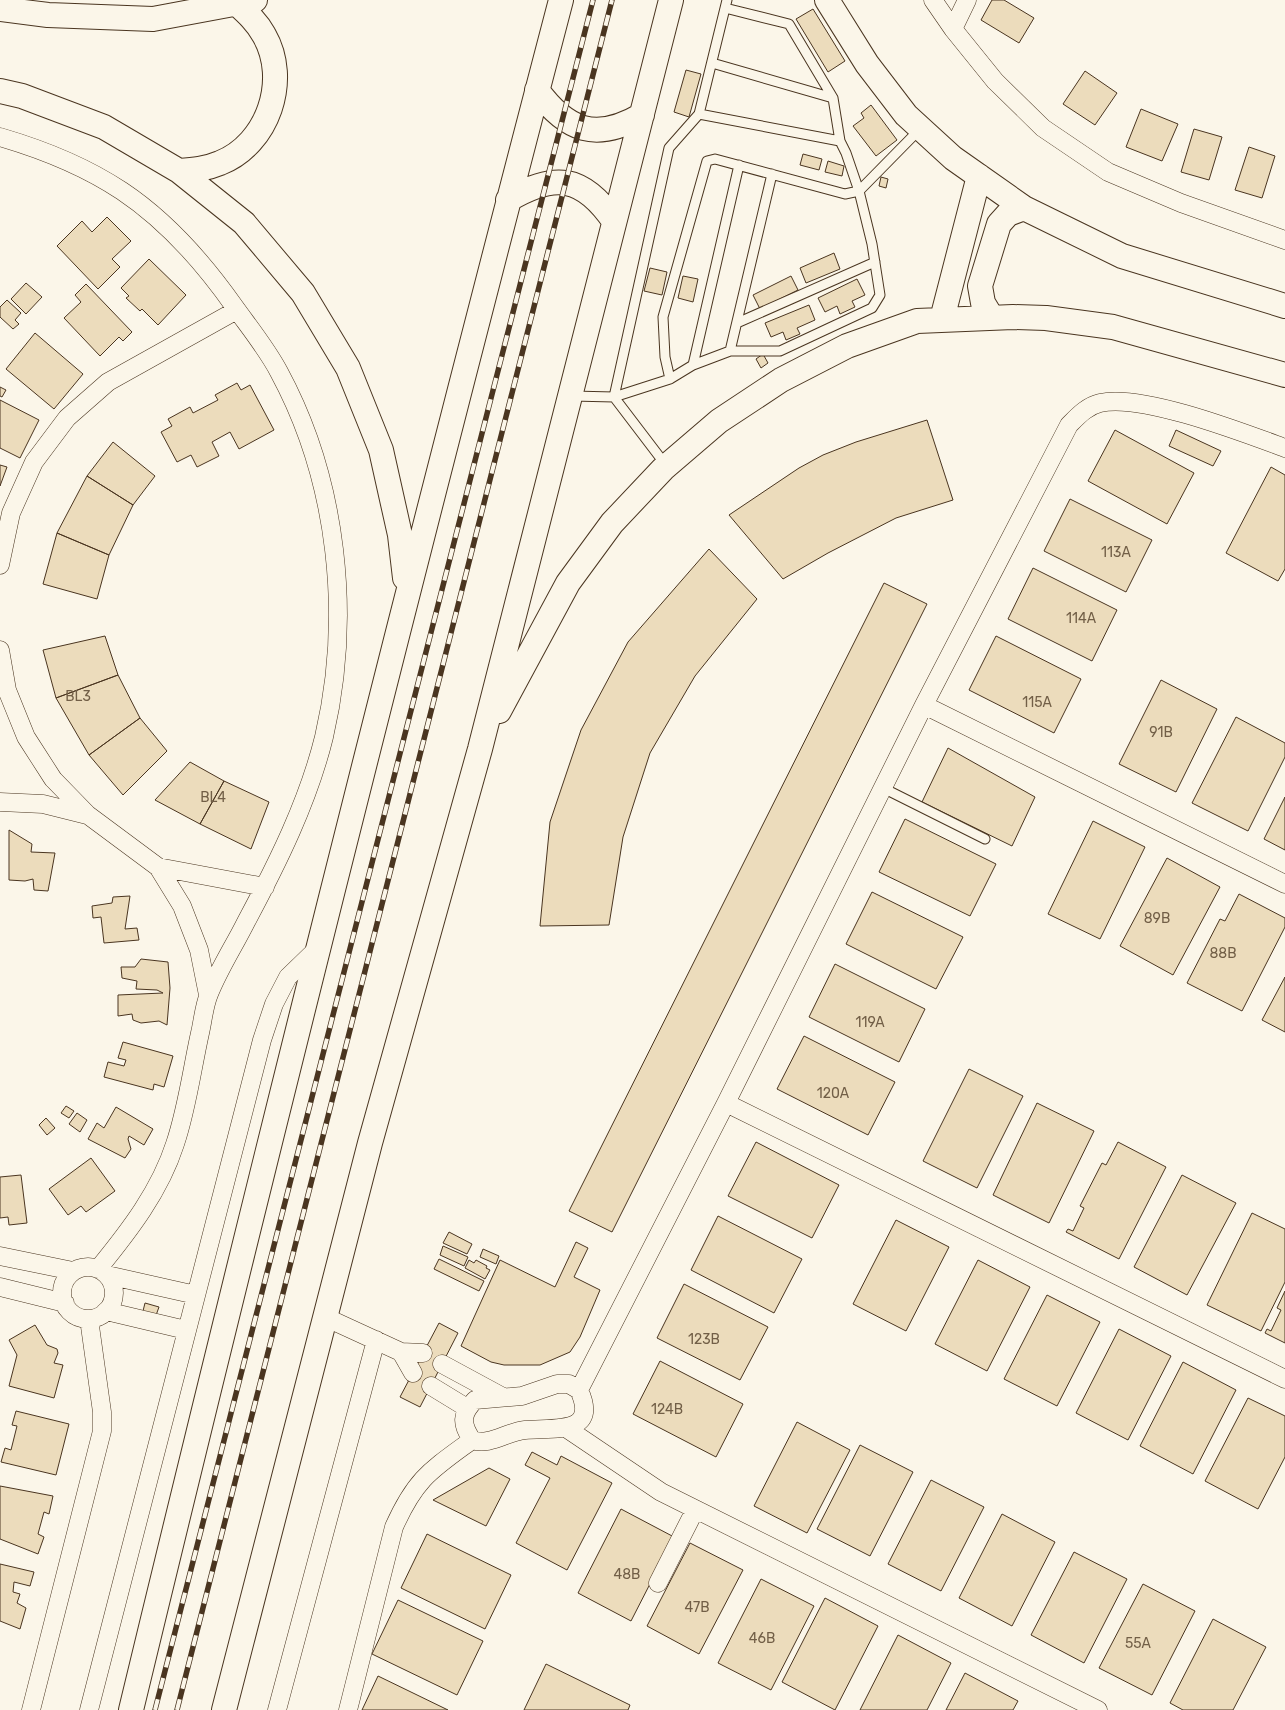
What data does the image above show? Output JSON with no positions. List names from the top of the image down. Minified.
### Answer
{"house_numbers":["113A","114A","BL3","115A","91B","BL4","89B","88B","119A","120A","123B","124B","48B","47B","46B","55A"]}
